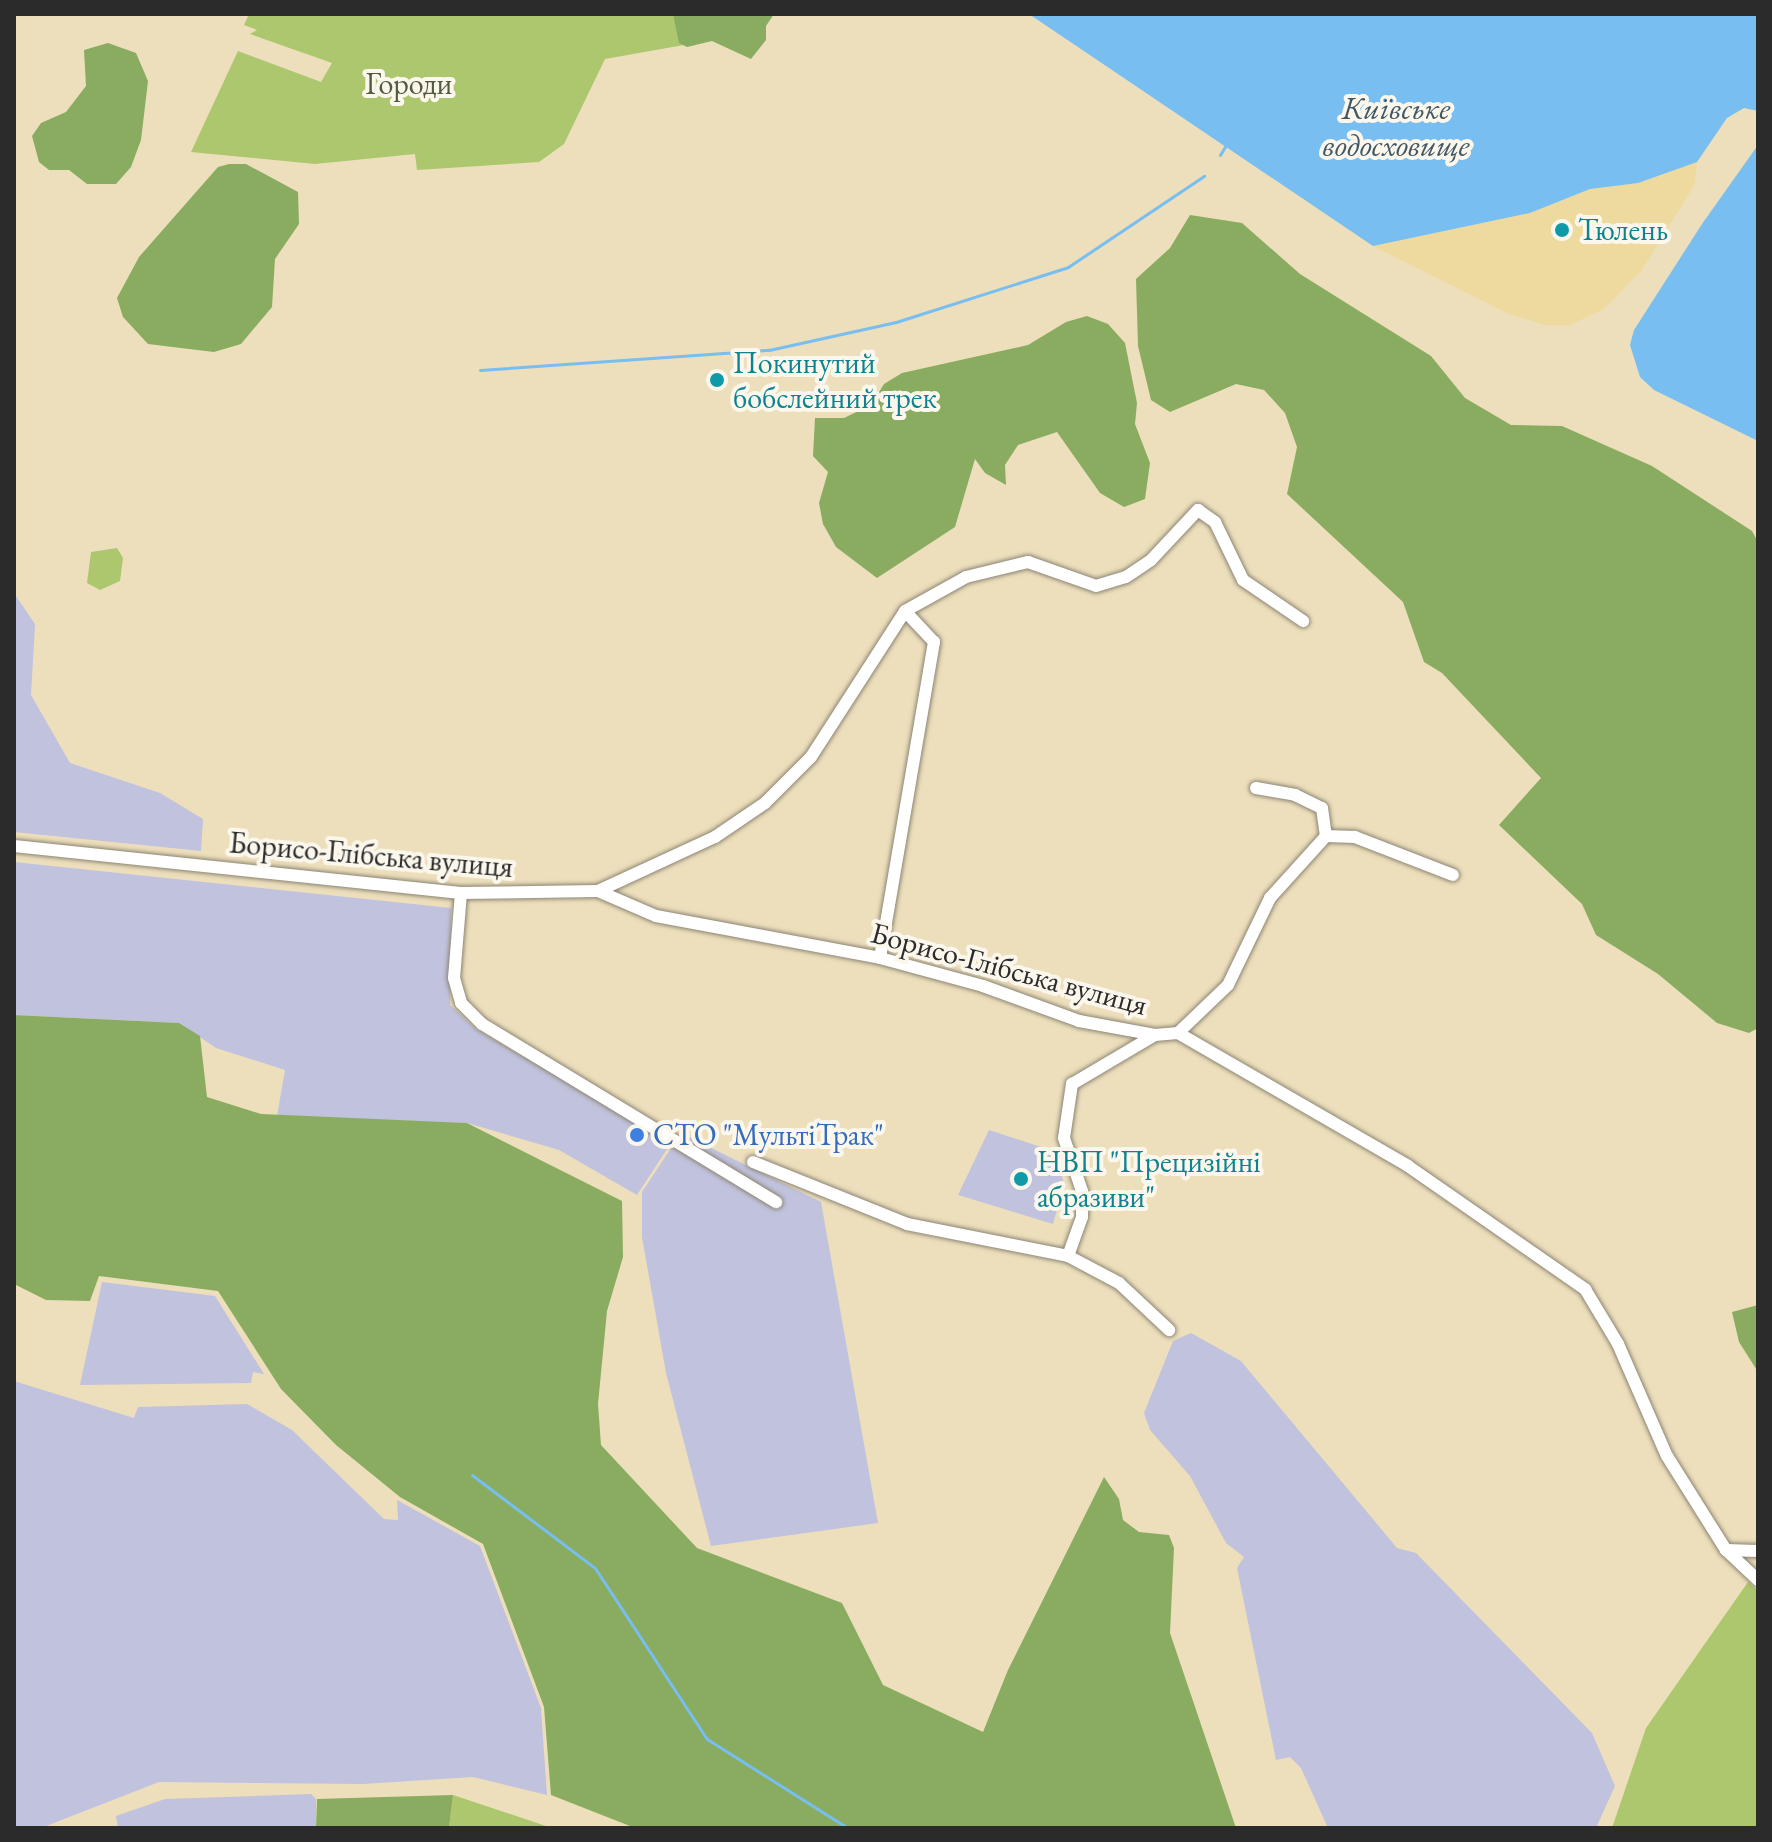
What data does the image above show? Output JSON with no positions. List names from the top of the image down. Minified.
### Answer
{"streets":{"street":["Борисо-Глібська вулиця"]},"water":["Київське водосховище"],"parks":["Городи"],"places":["Тюлень","Покинутий бобслейний трек","СТО \"МультіТрак\"","НВП \"Прецизійні абразиви\""]}
